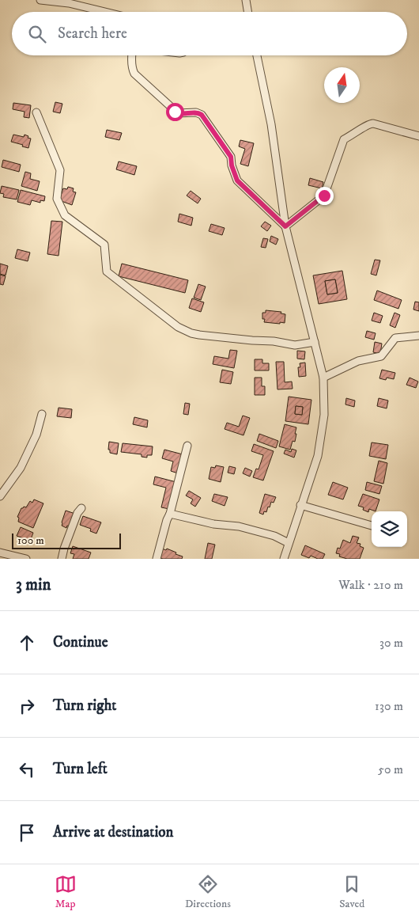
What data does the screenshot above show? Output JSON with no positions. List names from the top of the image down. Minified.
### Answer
{"scale_bar":"100 m","north":"top","page":{"search":"Search here","scale":"100 m","heading":["3 min","Walk · 210 m"],"list":[["Continue","30 m"],["Turn right","130 m"],["Turn left","50 m"],"Arrive at destination"],"nav":["Map","Directions","Saved"]}}
